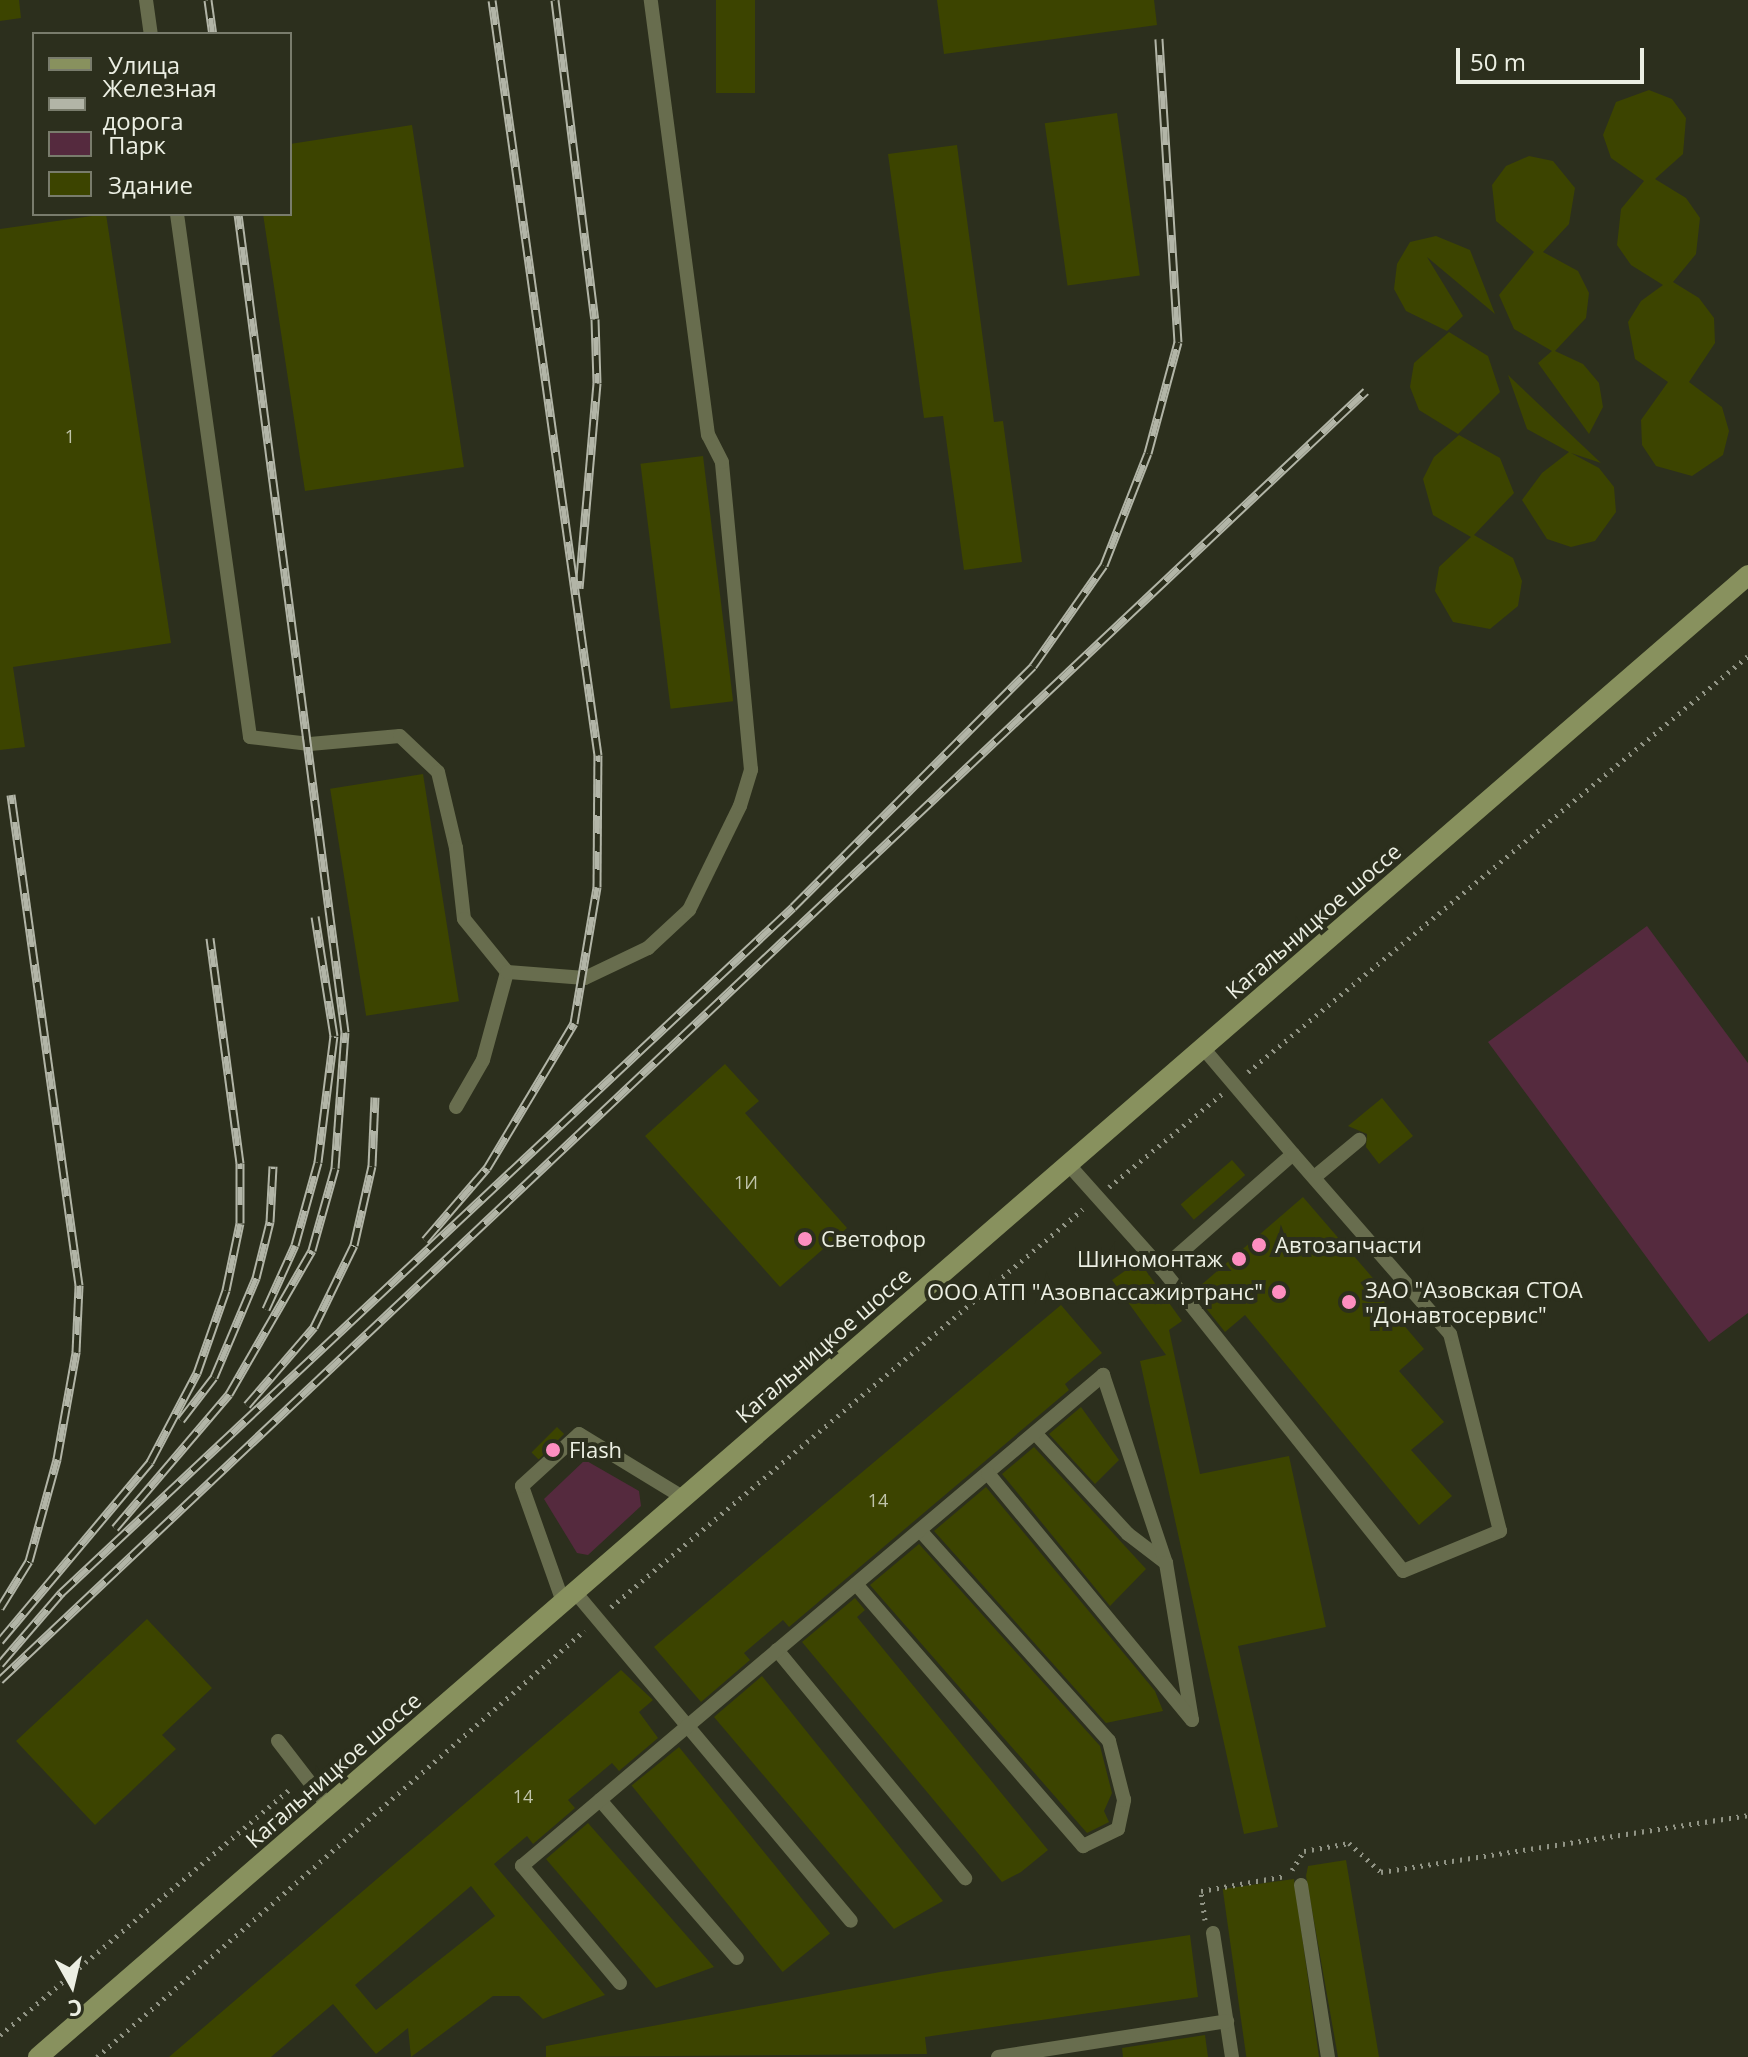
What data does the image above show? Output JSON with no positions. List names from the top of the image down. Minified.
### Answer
{"streets":{"main road":["Кагальницкое шоссе"]},"places":["Светофор","Автозапчасти","Шиномонтаж","ООО АТП \"Азовпассажиртранс\"","ЗАО \"Азовская СТОА \"Донавтосервис\"","Flash"],"house_numbers":["1","1И","14","14"],"legend":["Улица","Железная дорога","Парк","Здание"],"scale_bar":"50 m","north":"bottom"}
